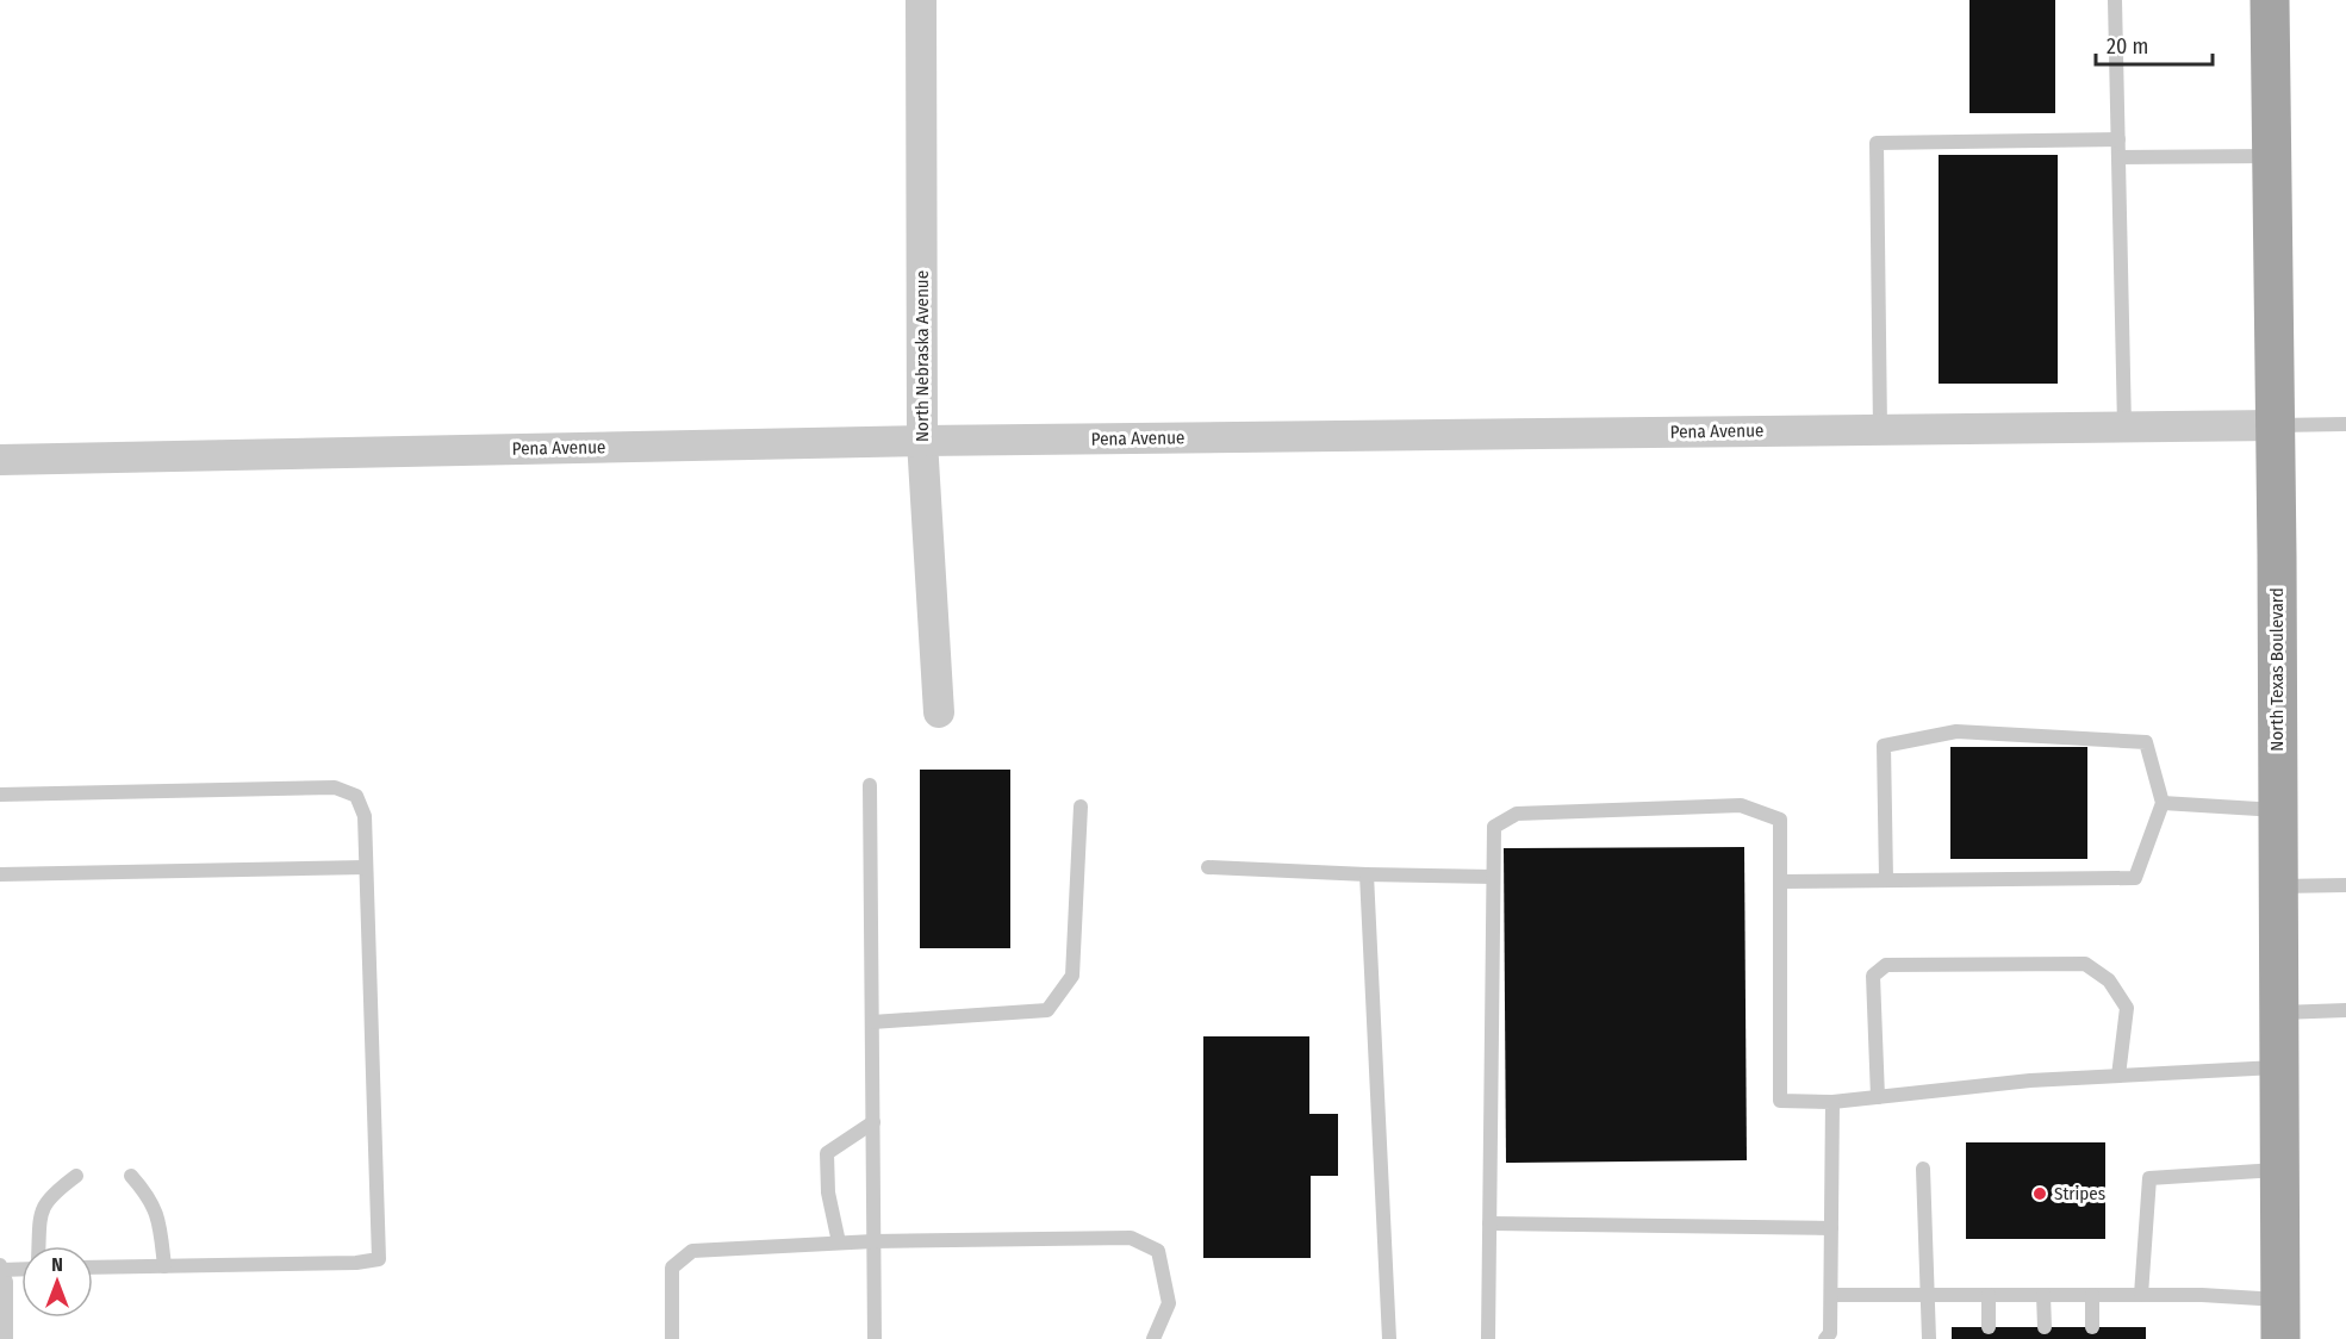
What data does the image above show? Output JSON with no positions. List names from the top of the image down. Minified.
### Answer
{"streets":{"main road":["North Texas Boulevard"],"street":["North Nebraska Avenue","Pena Avenue"]},"crossings":[["North Nebraska Avenue","Pena Avenue"],["Pena Avenue","North Texas Boulevard"]],"places":["Stripes"],"scale_bar":"20 m","north":"top"}
